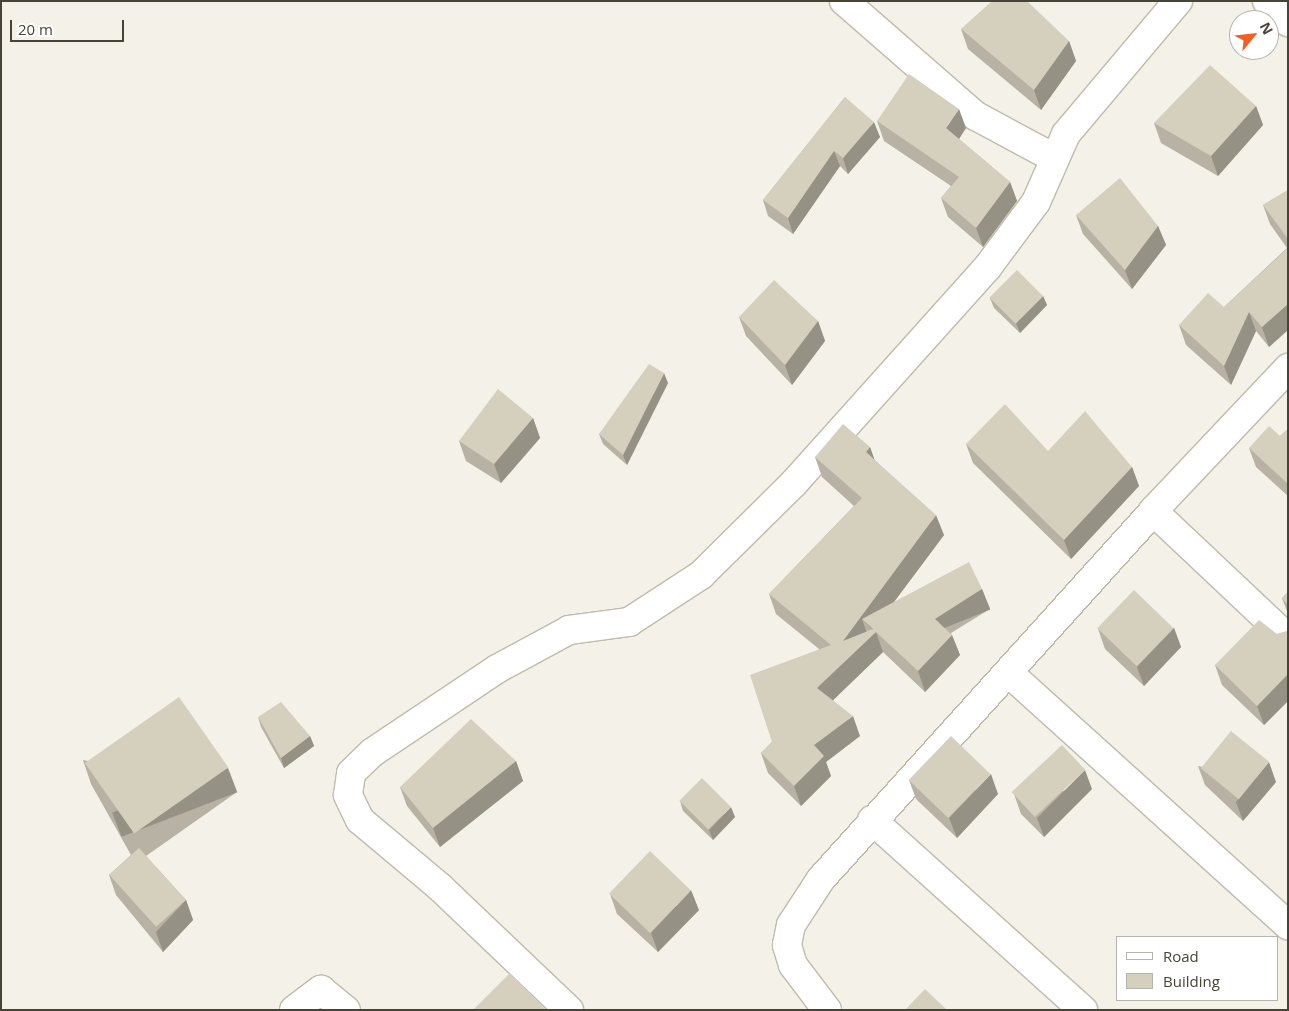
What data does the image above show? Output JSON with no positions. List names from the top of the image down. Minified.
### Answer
{"legend":["Road","Building"],"scale_bar":"20 m","north":"top right"}
